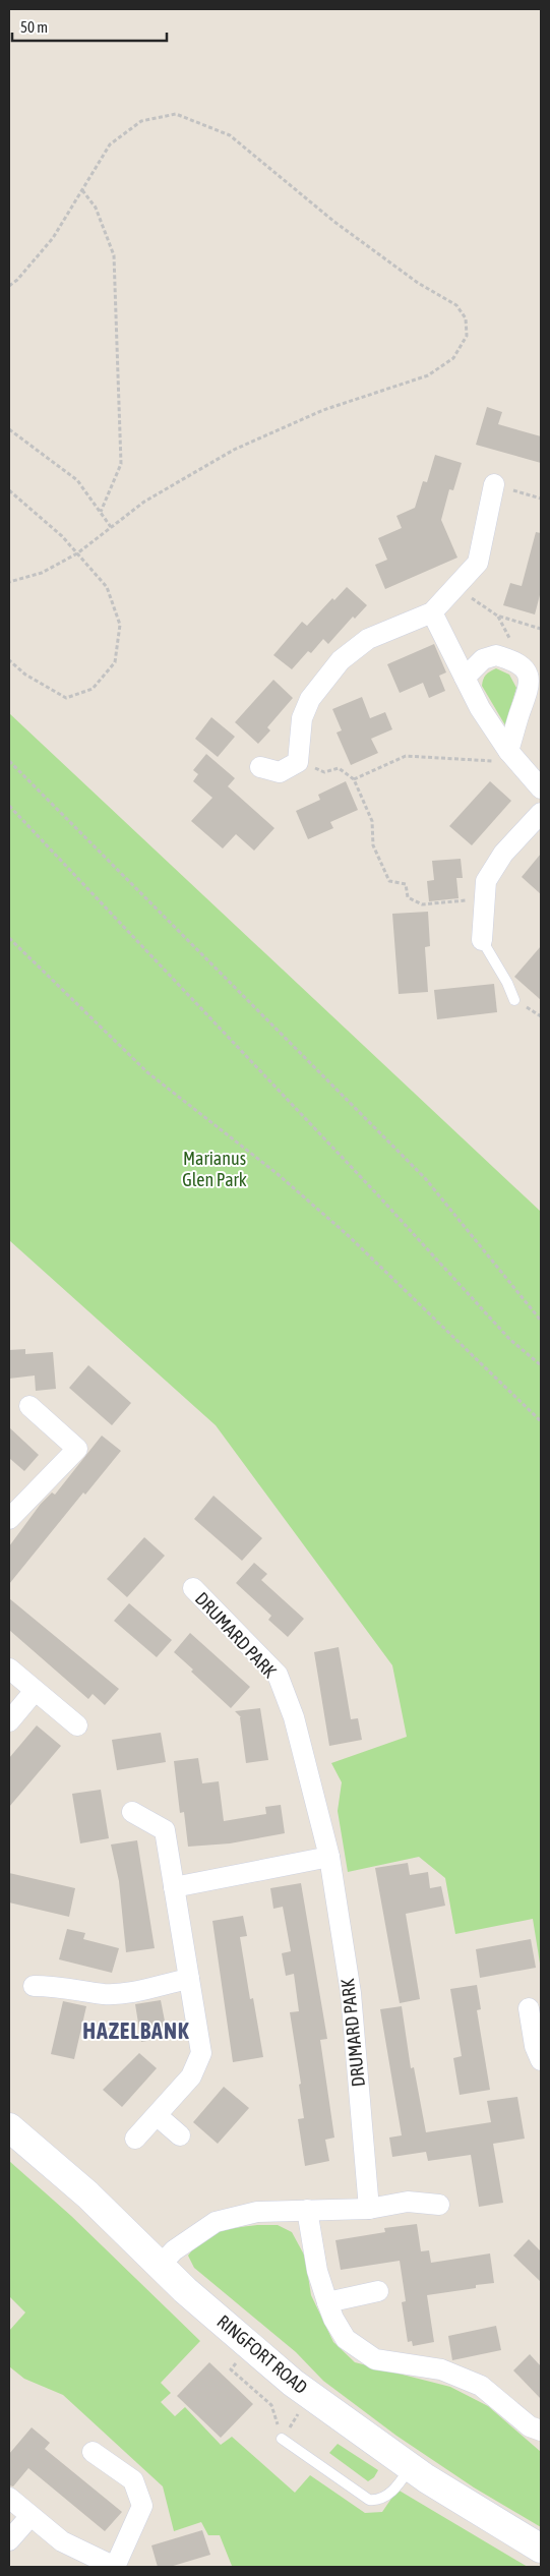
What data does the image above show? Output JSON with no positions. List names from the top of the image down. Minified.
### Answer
{"streets":{"street":["DRUMARD PARK","RINGFORT ROAD"]},"districts":["HAZELBANK"],"parks":["Marianus Glen Park"],"scale_bar":"50 m"}
